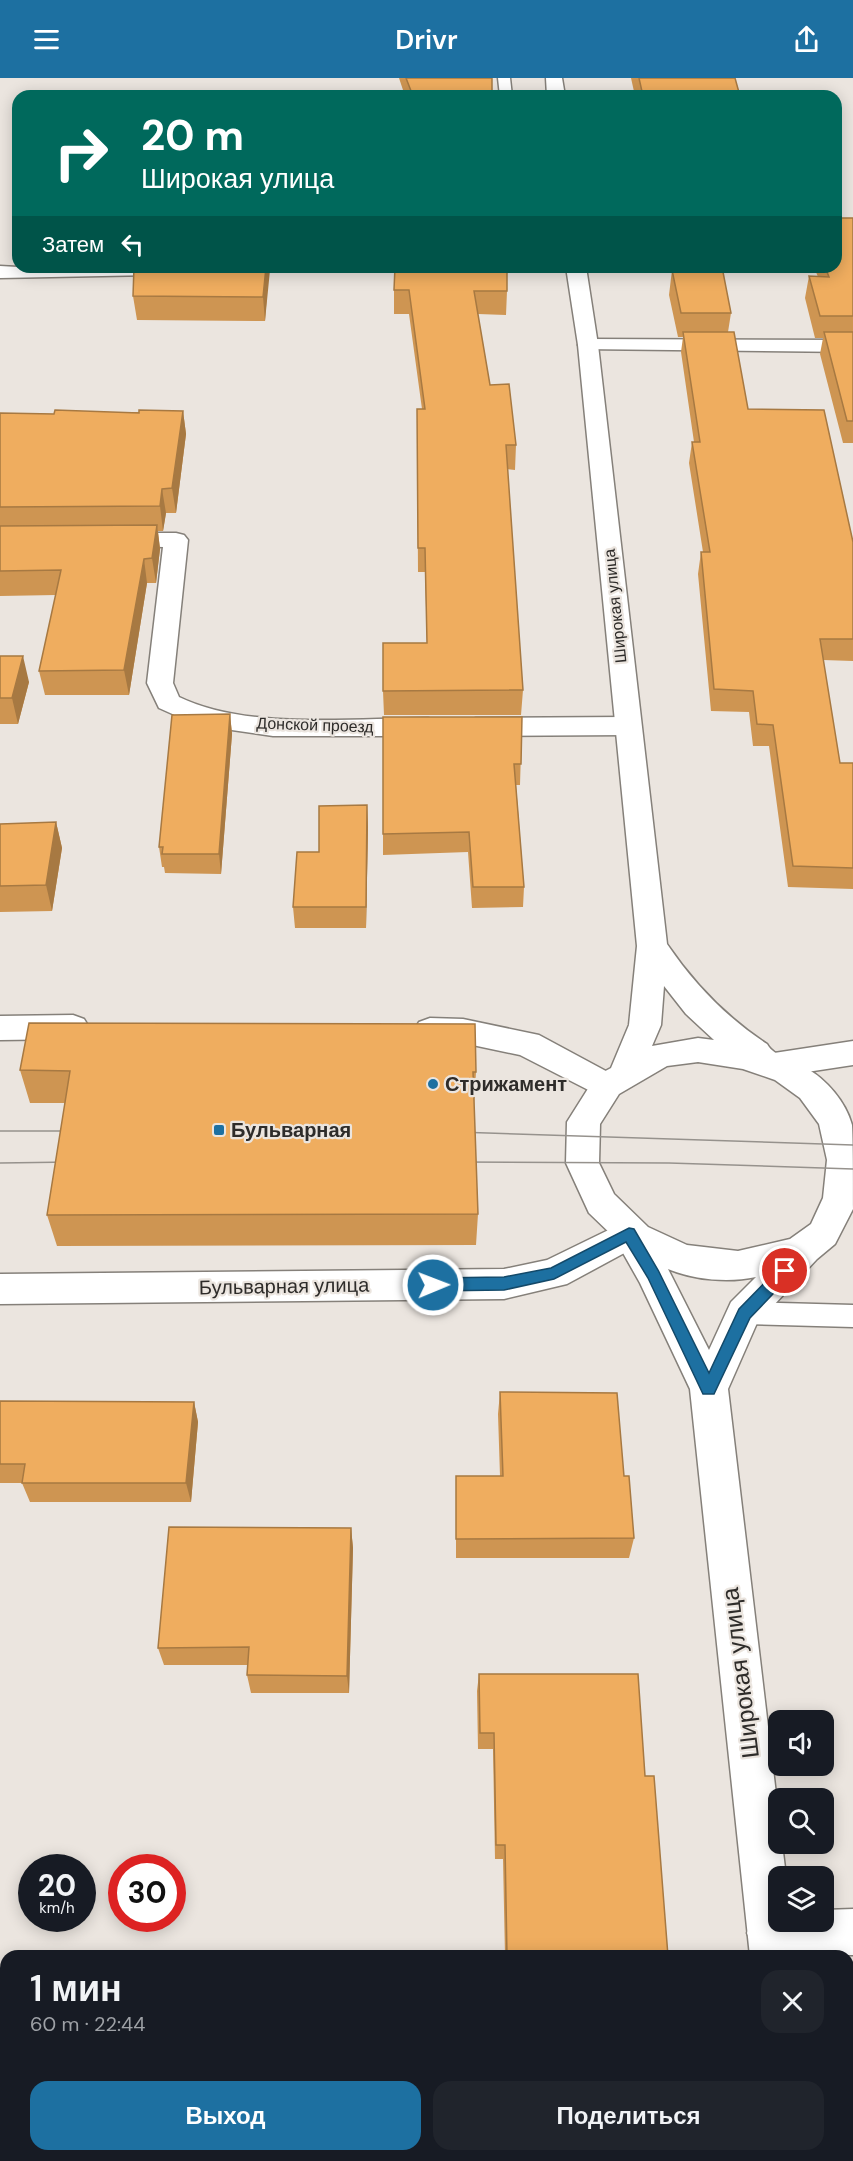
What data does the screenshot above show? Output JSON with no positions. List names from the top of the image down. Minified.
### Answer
{"streets":{"main road":["Широкая улица","Донской проезд","Бульварная улица"]},"crossings":[["Широкая улица","Донской проезд"],["Широкая улица","Бульварная улица"]],"places":{"other":["Стрижамент"],"transit":["Бульварная"]},"page":{"header":"Drivr","turn":["20 m","Широкая улица"],"then":"Затем","speed":"20 km/h","limit":"30","heading":["1 мин","60 m · 22:44"],"buttons":["Выход","Поделиться"]}}
